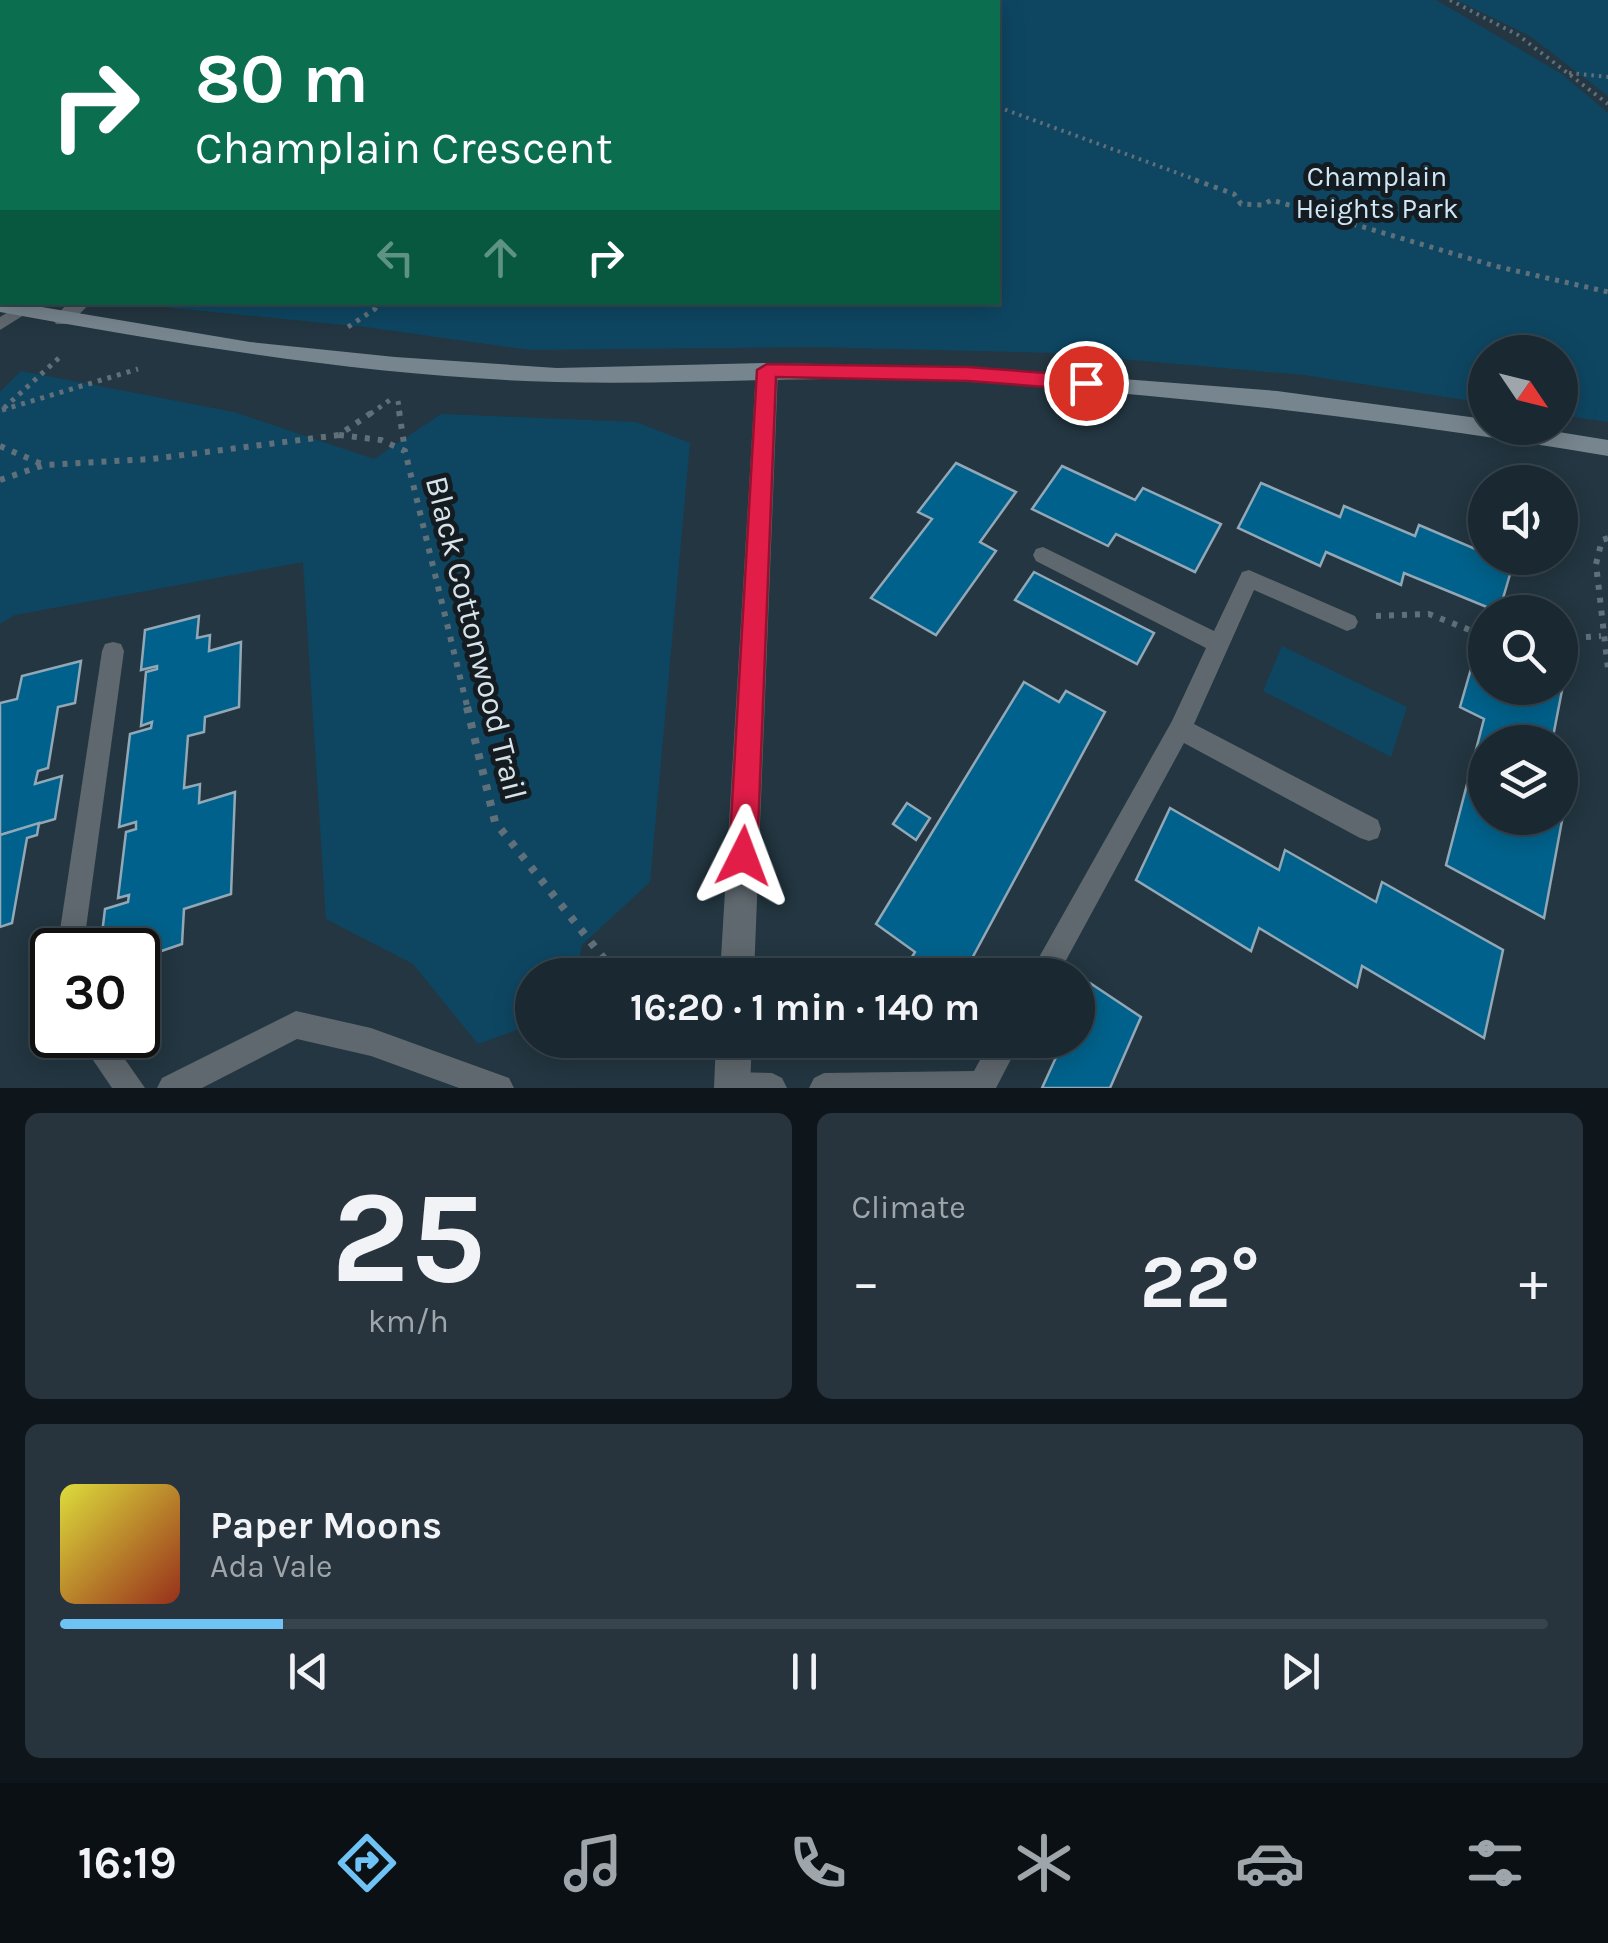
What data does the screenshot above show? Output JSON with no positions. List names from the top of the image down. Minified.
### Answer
{"streets":{"path":["Black Cottonwood Trail"]},"parks":["Champlain Heights Park"],"north":"bottom right","page":{"turn":["80 m","Champlain Crescent"],"limit":"30","trip":"16:20 · 1 min · 140 m","tile":[["25","km/h"],"Climate"],"heat":["−","22°","+"],"song":["Paper Moons","Ada Vale"],"tabs":"16:19"}}
